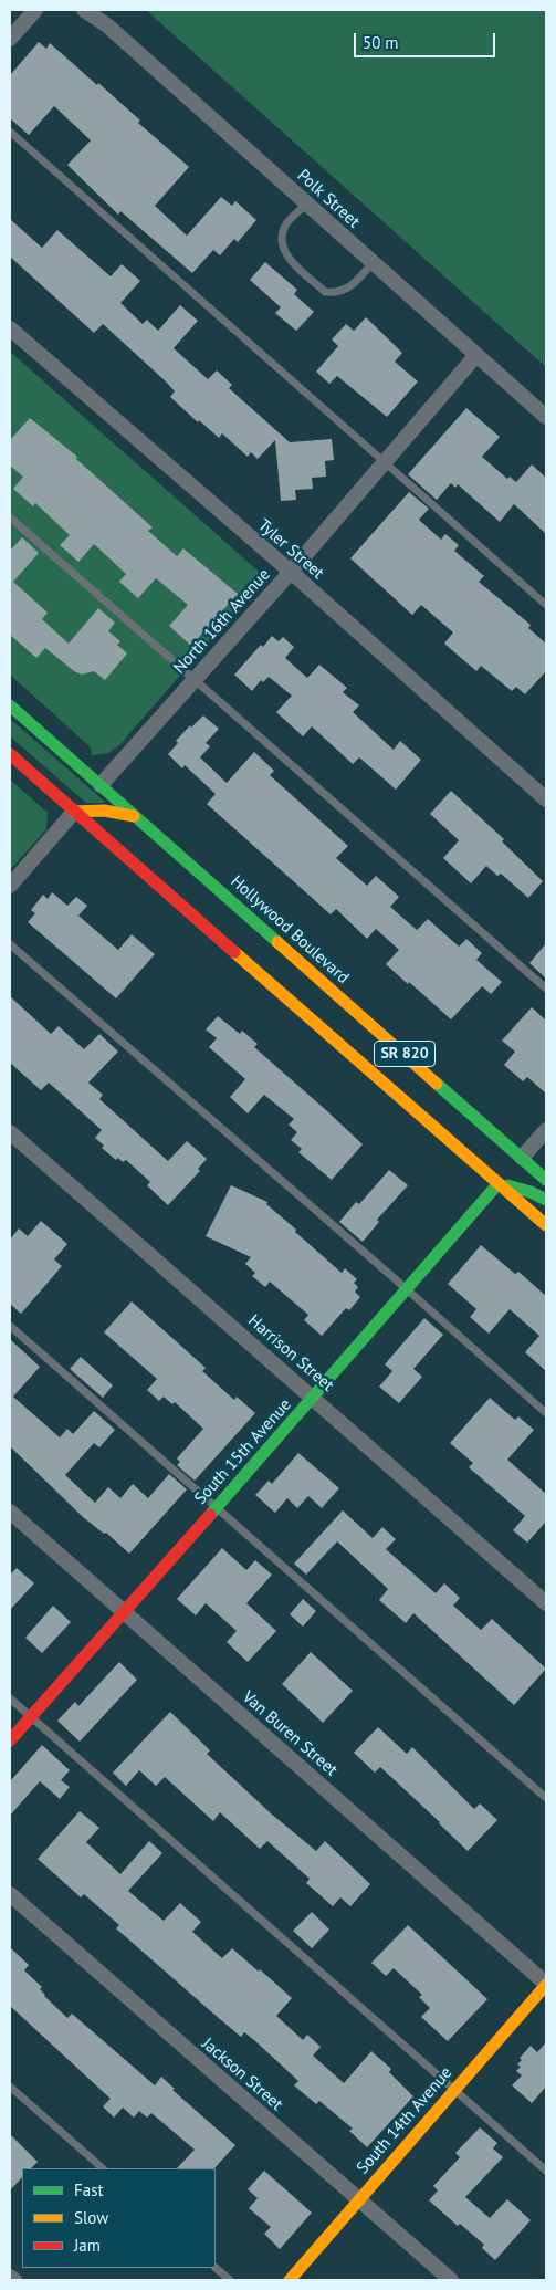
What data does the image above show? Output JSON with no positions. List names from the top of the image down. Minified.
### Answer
{"streets":{"main road":["Hollywood Boulevard","SR 820","South 15th Avenue","South 14th Avenue"],"street":["Polk Street","Tyler Street","North 16th Avenue","Harrison Street","Van Buren Street","Jackson Street"]},"crossings":[["Polk Street","North 16th Avenue"],["Tyler Street","North 16th Avenue"],["North 16th Avenue","Hollywood Boulevard"],["SR 820","South 15th Avenue"],["Harrison Street","South 15th Avenue"],["South 15th Avenue","Van Buren Street"],["Van Buren Street","South 14th Avenue"],["Jackson Street","South 14th Avenue"]],"legend":["Fast","Slow","Jam"],"scale_bar":"50 m"}
